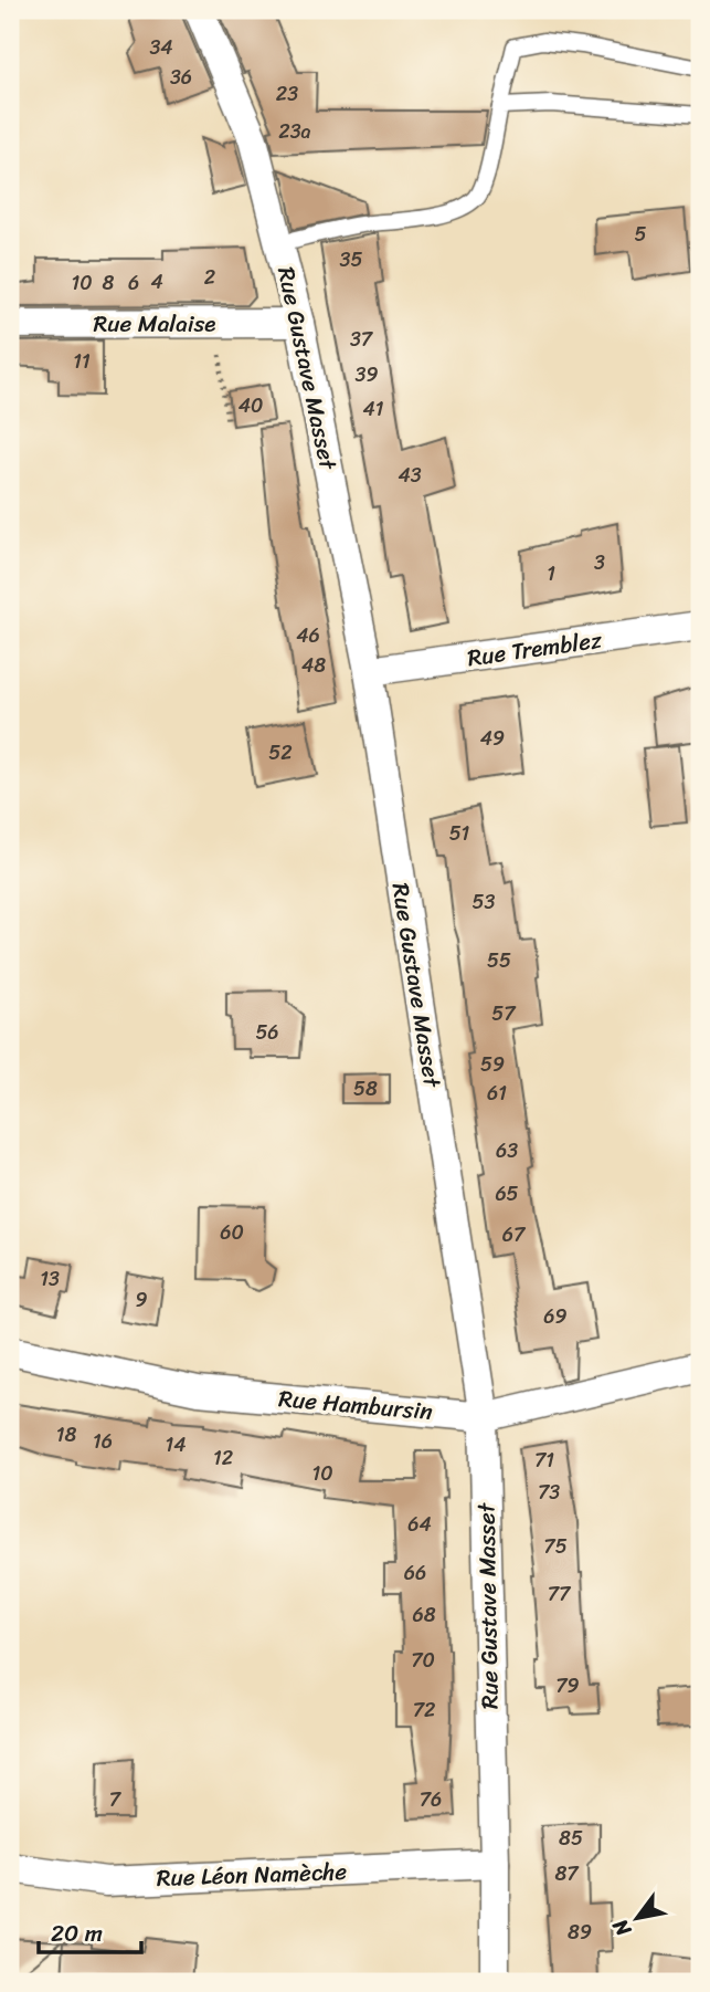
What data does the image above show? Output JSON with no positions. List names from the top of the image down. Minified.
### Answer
{"streets":{"street":["Rue Malaise","Rue Gustave Masset","Rue Tremblez","Rue Hambursin","Rue Léon Namèche"]},"crossings":[["Rue Malaise","Rue Gustave Masset"],["Rue Gustave Masset","Rue Tremblez"],["Rue Gustave Masset","Rue Hambursin"],["Rue Gustave Masset","Rue Léon Namèche"]],"house_numbers":["34","36","23","23a","5","35","2","4","10","8","6","37","11","39","40","41","43","3","1","46","48","49","52","51","53","55","57","56","59","58","61","63","65","60","67","13","9","69","18","16","14","12","71","10","73","64","75","66","77","68","70","79","72","7","76","85","87","89"],"scale_bar":"20 m","north":"bottom left"}
